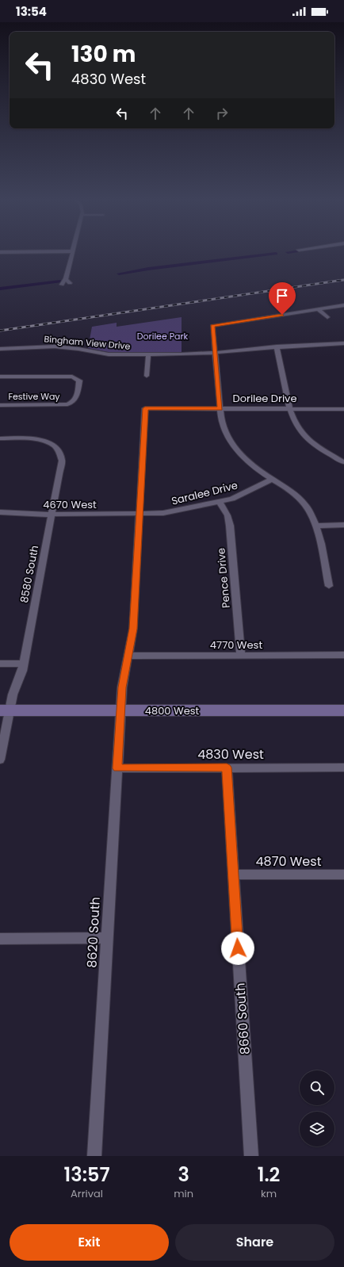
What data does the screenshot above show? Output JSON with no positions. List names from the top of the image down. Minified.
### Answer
{"streets":{"street":["Bingham View Drive","Festive Way","Dorilee Drive","Saralee Drive","4670 West","8580 South","Pence Drive","4770 West","4800 West","4830 West","4870 West","8620 South","8660 South"]},"crossings":[["Dorilee Drive","Saralee Drive"],["Dorilee Drive","4670 West"],["Dorilee Drive","4770 West"],["Dorilee Drive","4800 West"],["Dorilee Drive","8620 South"],["Saralee Drive","4670 West"],["Saralee Drive","Pence Drive"],["4670 West","8580 South"],["8580 South","4800 West"],["Pence Drive","4770 West"],["4800 West","8620 South"],["4830 West","8620 South"],["4830 West","8660 South"],["4870 West","8660 South"]],"parks":["Dorilee Park"],"page":{"status":"13:54","turn":["130 m","4830 West"],"eta":["13:57","Arrival","3","min","1.2","km"],"buttons":["Exit","Share"]}}
